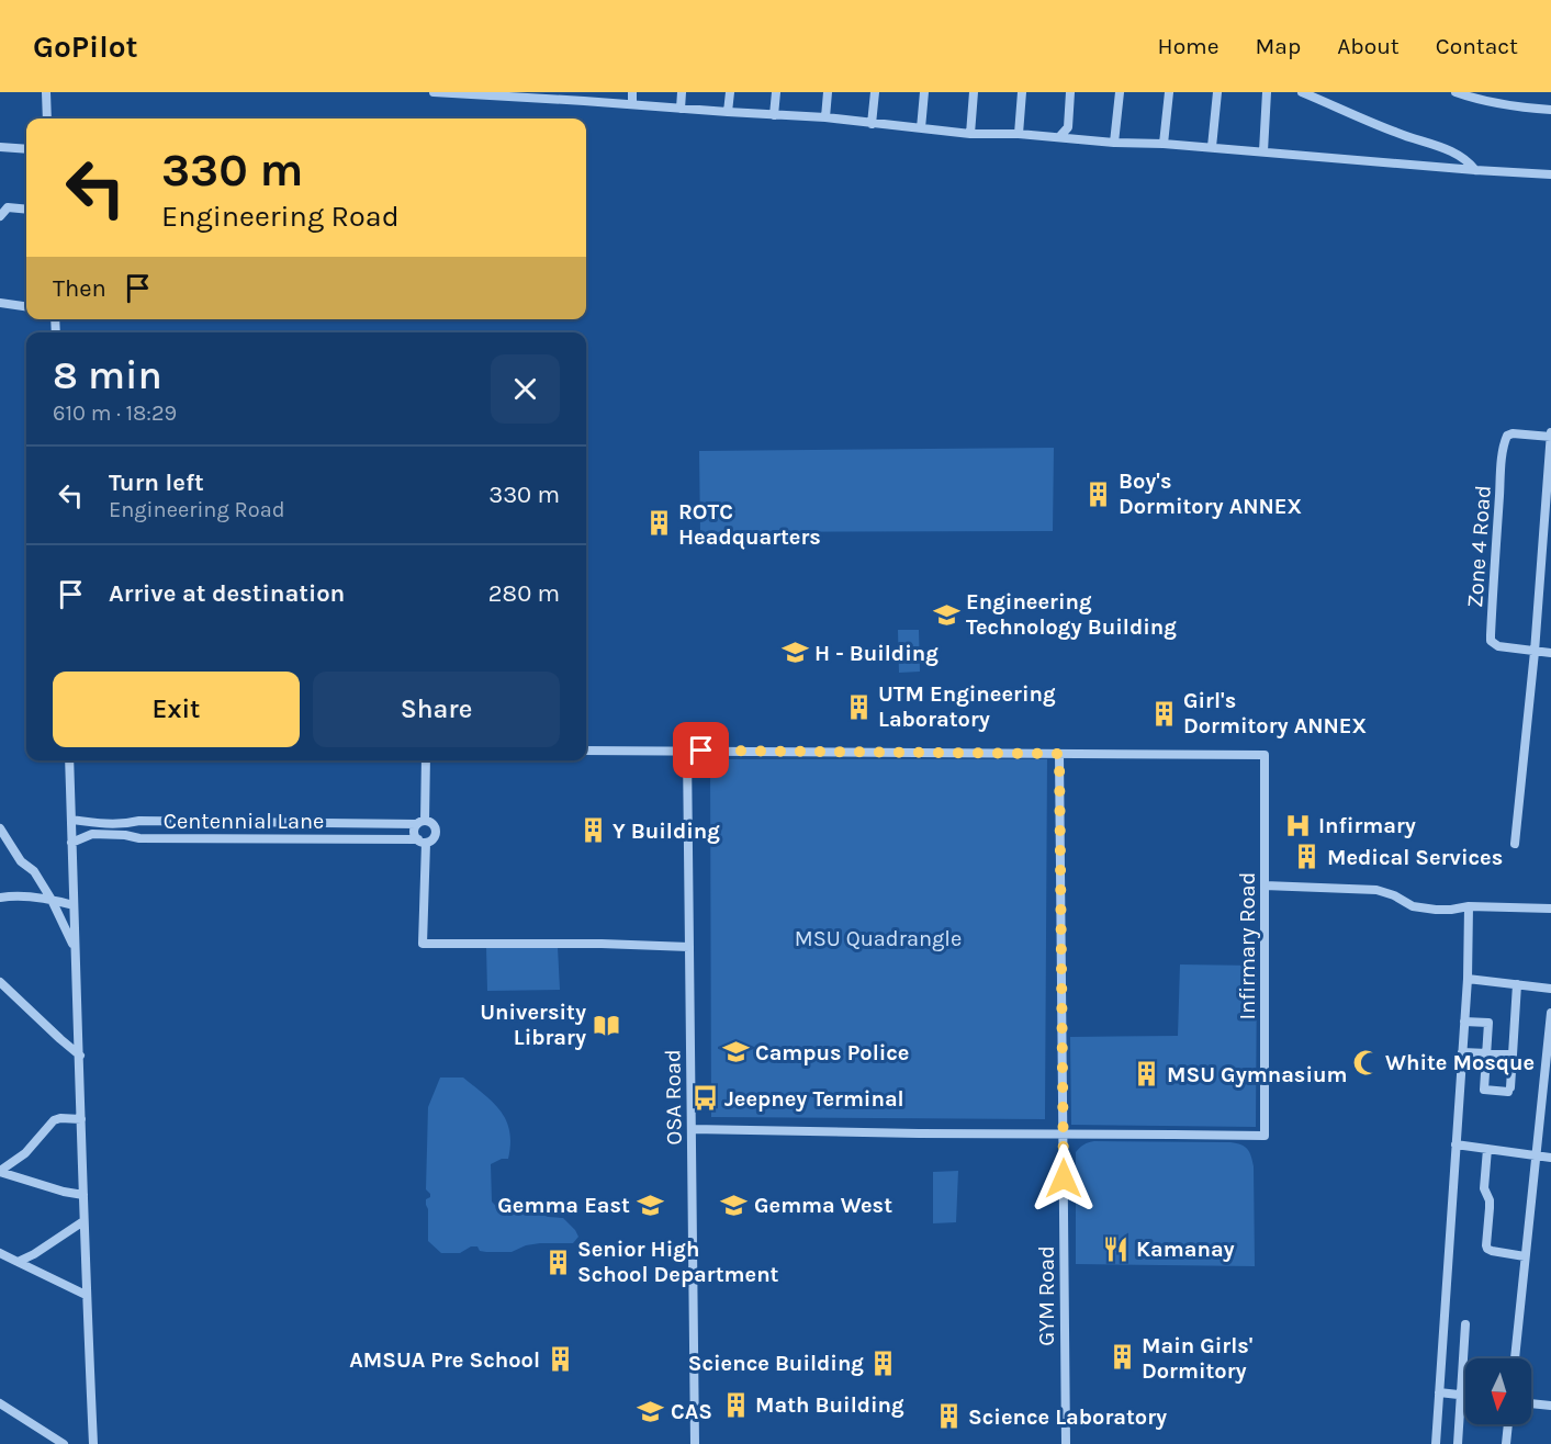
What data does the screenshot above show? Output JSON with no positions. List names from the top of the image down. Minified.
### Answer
{"streets":{"street":["Zone 4 Road","Centennial Lane","Infirmary Road","OSA Road","GYM Road"]},"crossings":[["Infirmary Road","GYM Road"]],"parks":["MSU Quadrangle"],"places":{"building":["Boy's Dormitory ANNEX","ROTC Headquarters","UTM Engineering Laboratory","Girl's Dormitory ANNEX","Y Building","Medical Services","MSU Gymnasium","Senior High School Department","Main Girls' Dormitory","AMSUA Pre School","Science Building","Math Building","Science Laboratory"],"school or university":["Engineering Technology Building","H - Building","Campus Police","Gemma East","Gemma West","CAS"],"hospital":["Infirmary"],"library":["University Library"],"mosque":["White Mosque"],"bus stop":["Jeepney Terminal"],"restaurant":["Kamanay"]},"north":"bottom","page":{"header":"GoPilot","nav":["Home","Map","About","Contact"],"turn":["330 m","Engineering Road"],"then":"Then","heading":["8 min","610 m · 18:29"],"list":[{"name":"Turn left","note":"Engineering Road","value":"330 m"},{"name":"Arrive at destination","value":"280 m"}],"buttons":["Exit","Share"]}}
